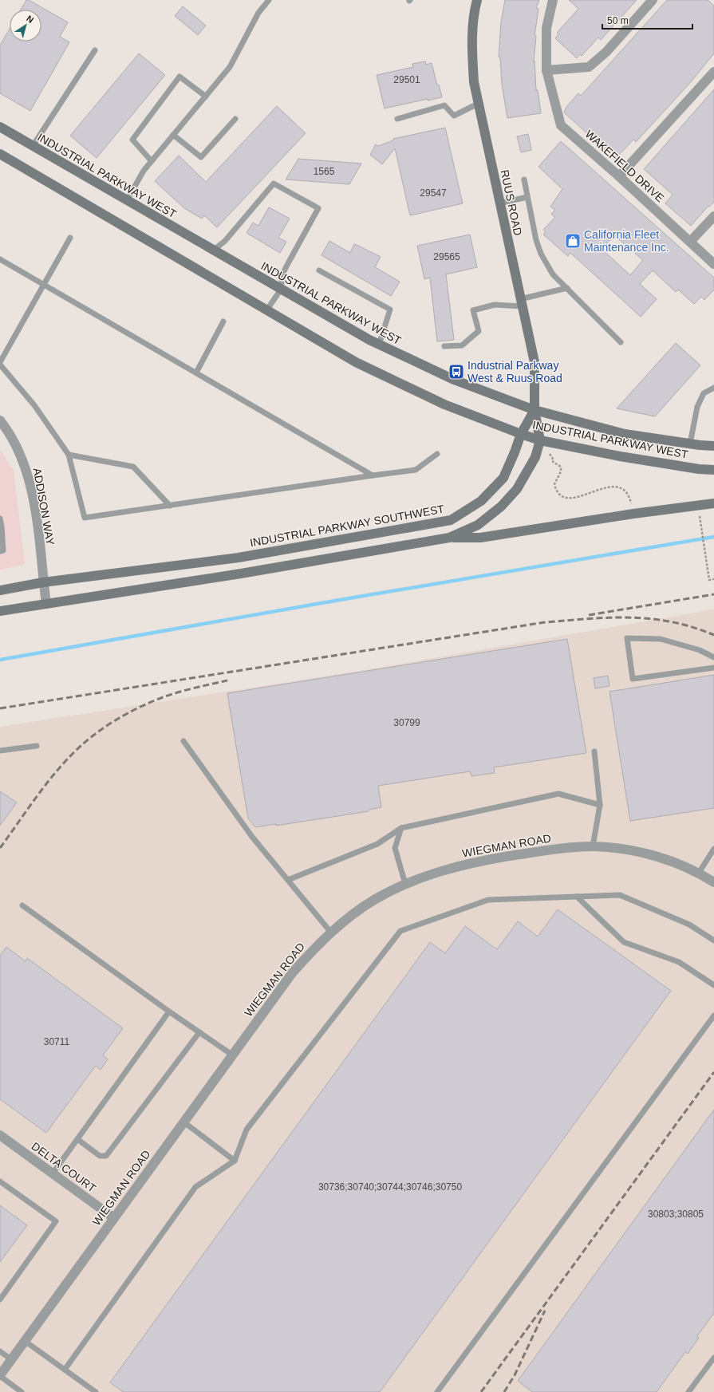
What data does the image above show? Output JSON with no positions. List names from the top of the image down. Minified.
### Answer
{"streets":{"main road":["INDUSTRIAL PARKWAY WEST","RUUS ROAD","INDUSTRIAL PARKWAY SOUTHWEST"],"street":["WAKEFIELD DRIVE","ADDISON WAY","WIEGMAN ROAD","DELTA COURT"]},"crossings":[["INDUSTRIAL PARKWAY WEST","RUUS ROAD"],["INDUSTRIAL PARKWAY WEST","INDUSTRIAL PARKWAY SOUTHWEST"],["RUUS ROAD","INDUSTRIAL PARKWAY SOUTHWEST"],["ADDISON WAY","INDUSTRIAL PARKWAY SOUTHWEST"],["WIEGMAN ROAD","DELTA COURT"]],"places":{"shop":["California Fleet Maintenance Inc."],"bus stop":["Industrial Parkway West & Ruus Road"]},"house_numbers":["29501","1565","29547","29565","30799","30711","30736;30740;30744;30746;30750","30803;30805"],"scale_bar":"50 m","north":"top right"}
